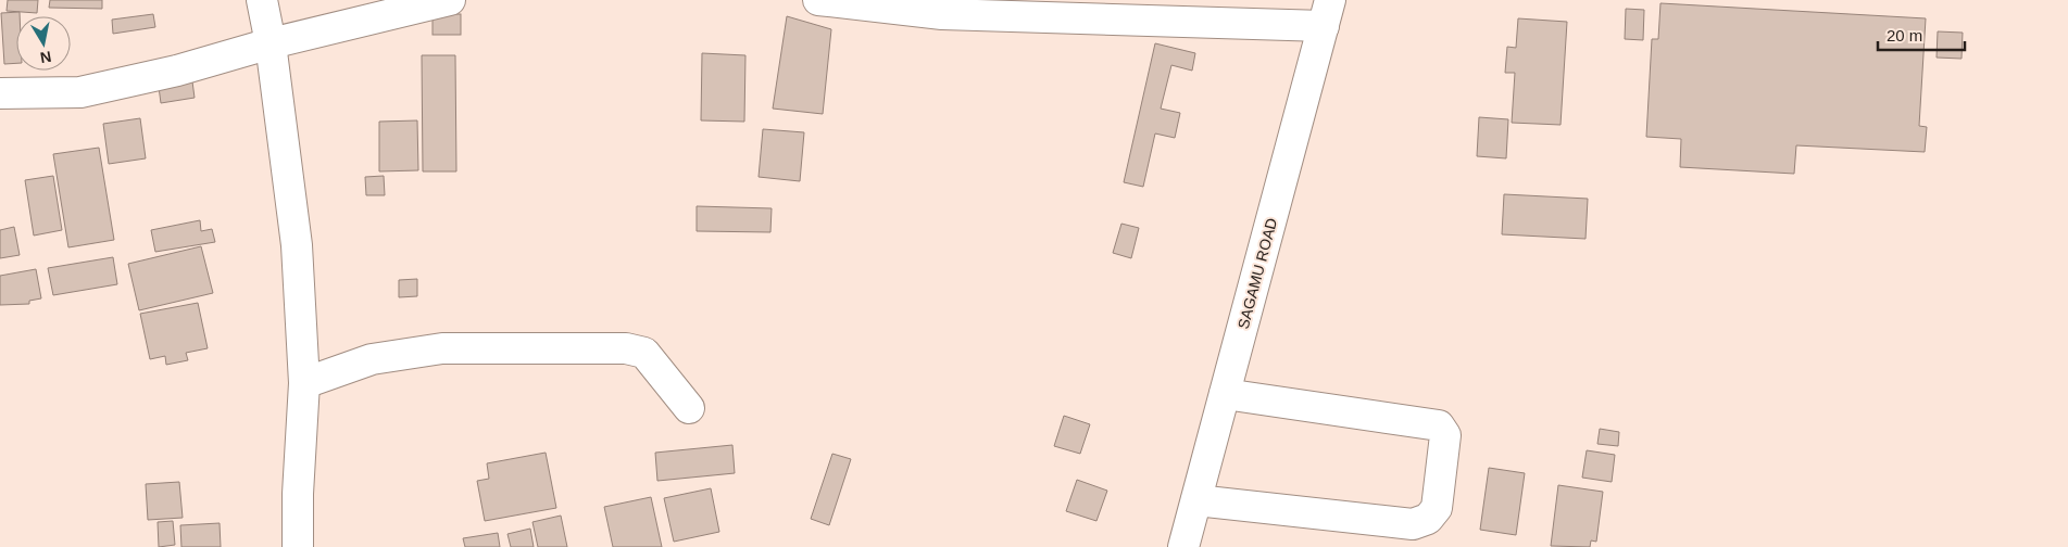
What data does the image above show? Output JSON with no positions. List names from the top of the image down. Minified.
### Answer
{"streets":{"main road":["SAGAMU ROAD"]},"scale_bar":"20 m","north":"bottom"}
